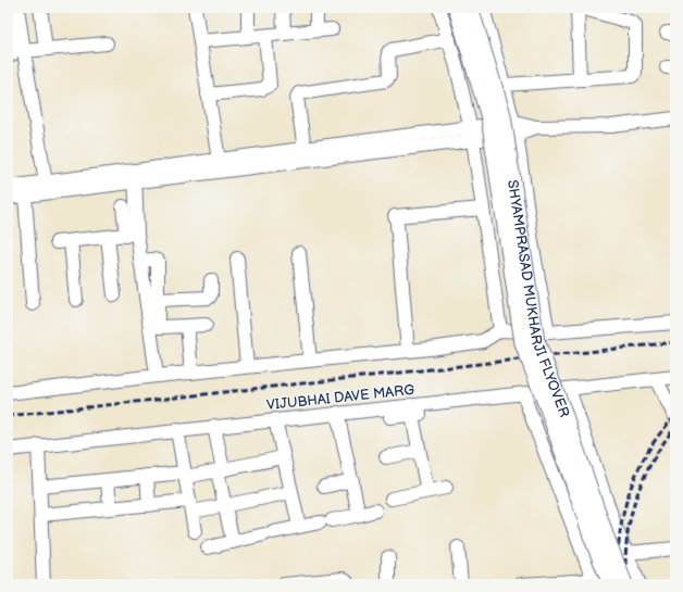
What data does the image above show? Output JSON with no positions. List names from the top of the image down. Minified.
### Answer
{"streets":{"main road":["SHYAMPRASAD MUKHARJI FLYOVER"],"street":["VIJUBHAI DAVE MARG"]}}
